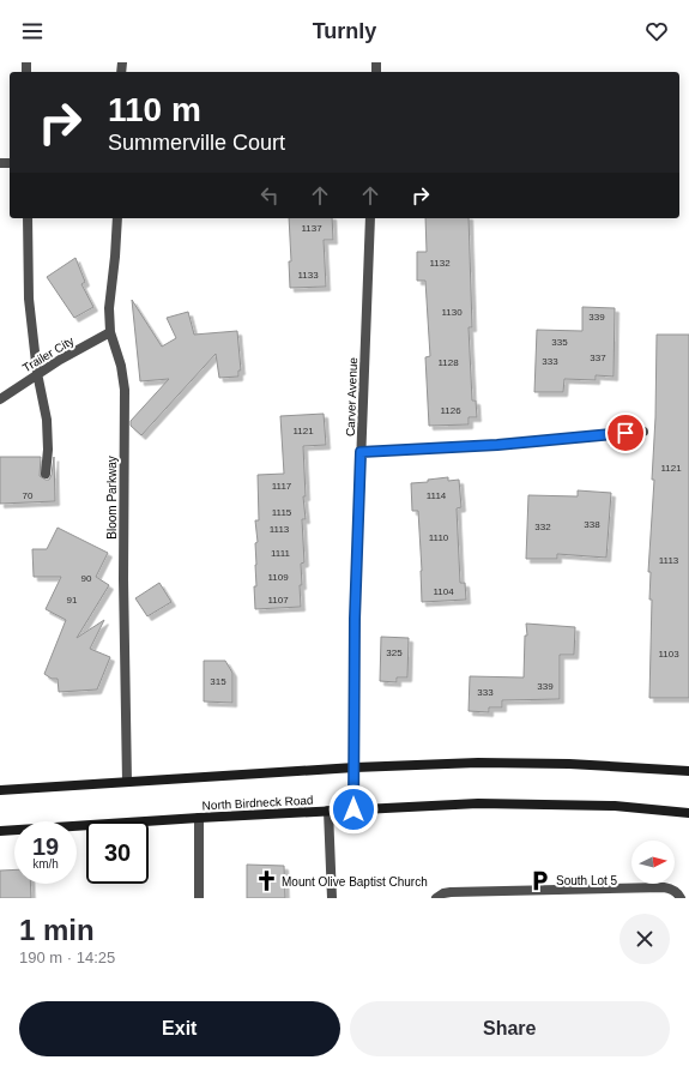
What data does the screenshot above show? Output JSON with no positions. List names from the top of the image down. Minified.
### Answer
{"streets":{"main road":["North Birdneck Road"],"street":["Trailer City","Carver Avenue","Bloom Parkway"]},"crossings":[["Trailer City","Bloom Parkway"],["Carver Avenue","North Birdneck Road"]],"places":{"parking":["South Lot 5"],"church":["Mount Olive Baptist Church"]},"house_numbers":["1137","1132","1133","1130","339","335","337","333","1128","1126","1121","1121","1117","70","1114","1115","338","332","1113","1110","1111","1113","1109","90","1104","91","1107","325","1103","315","339","333"],"north":"right","page":{"header":"Turnly","turn":["110 m","Summerville Court"],"speed":"19 km/h","limit":"30","heading":["1 min","190 m · 14:25"],"buttons":["Exit","Share"]}}
